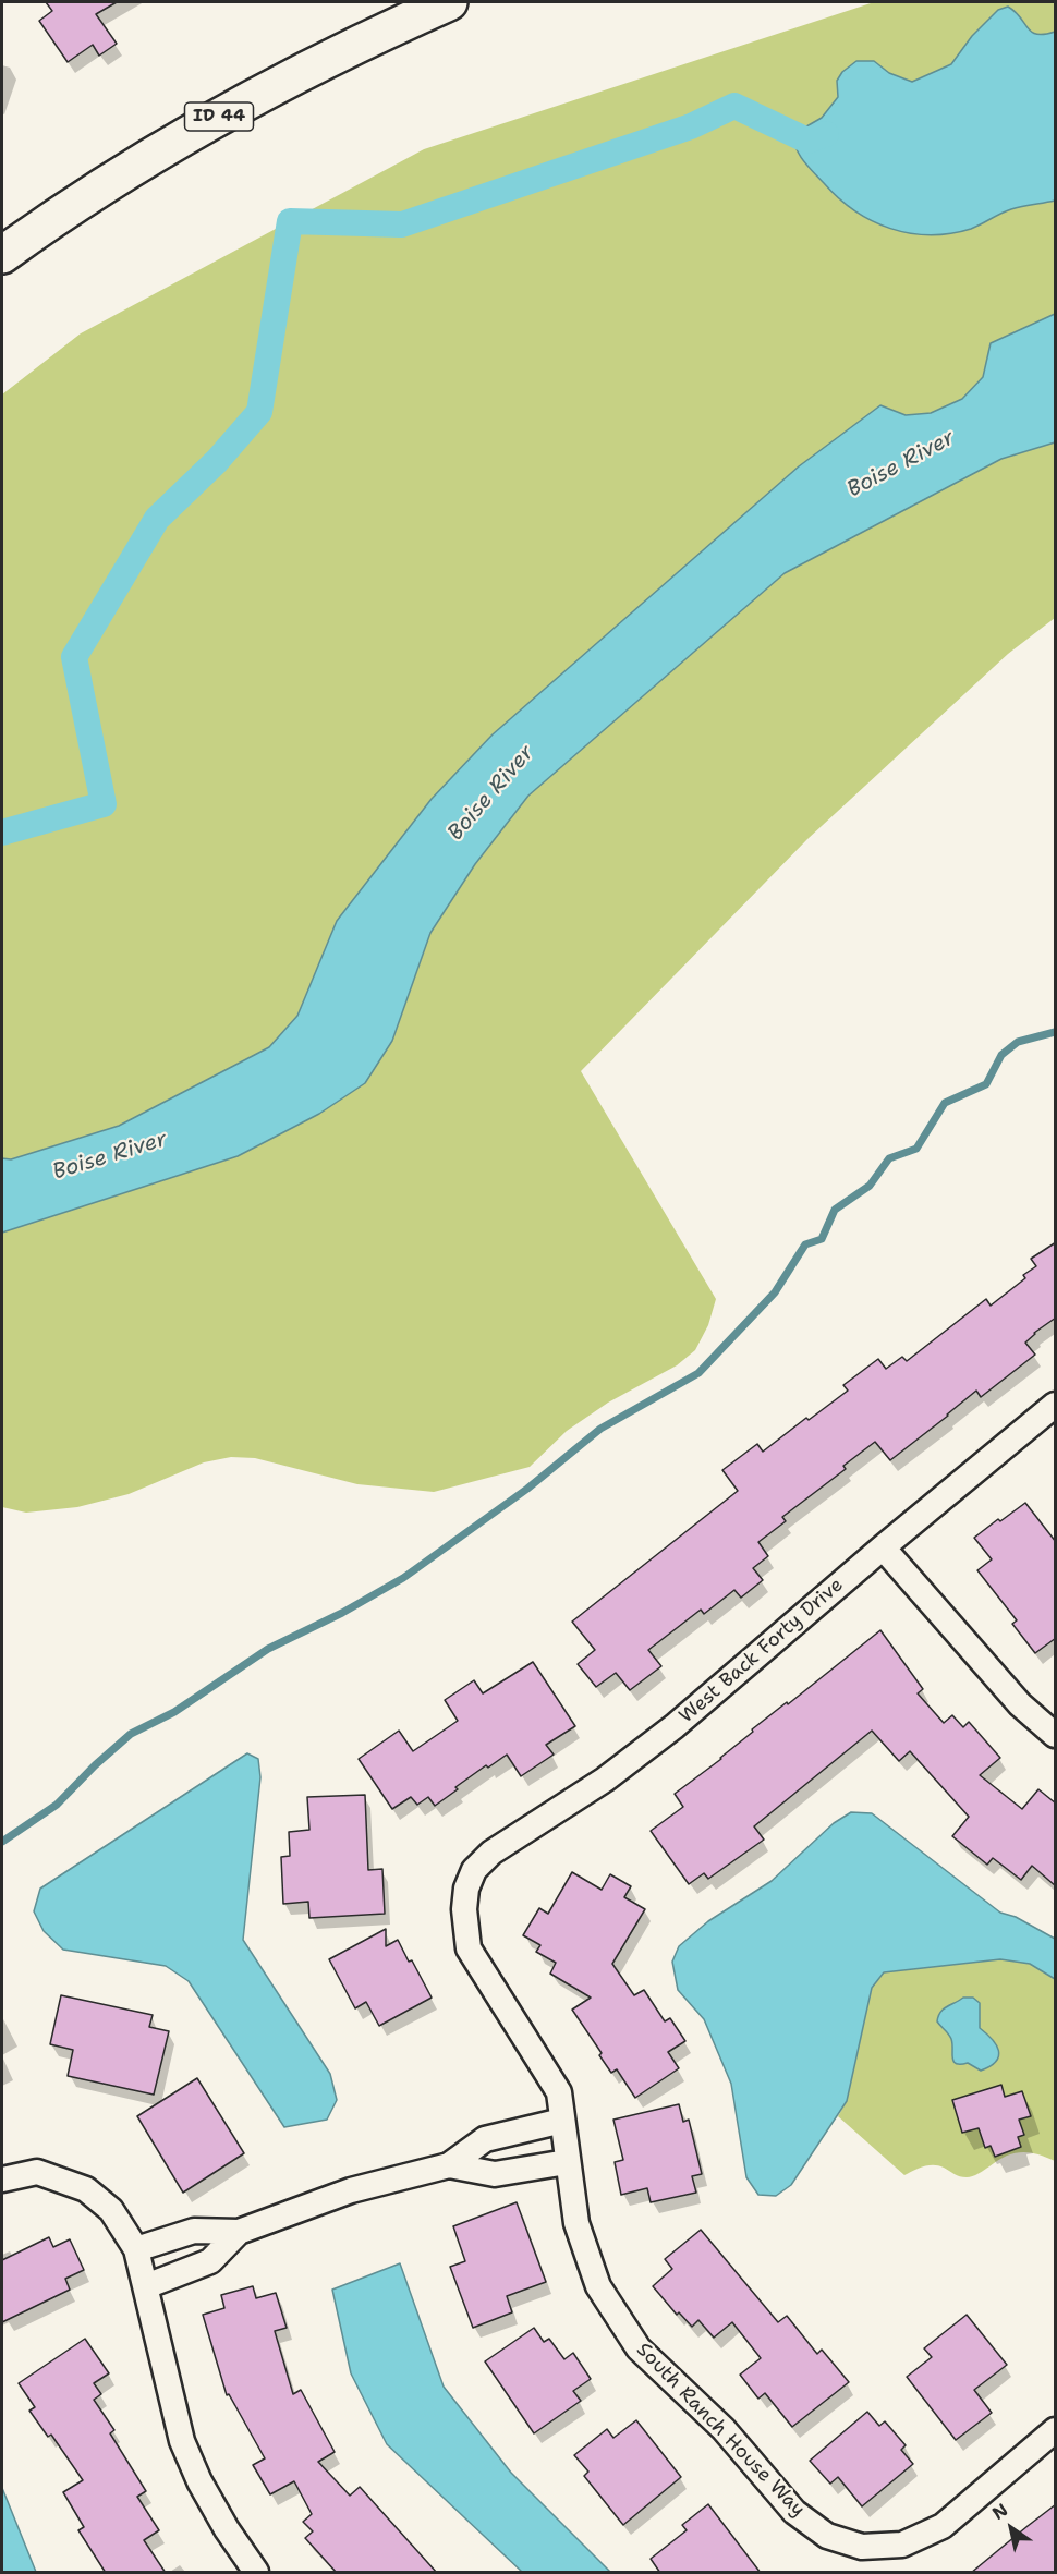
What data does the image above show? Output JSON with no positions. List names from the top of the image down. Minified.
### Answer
{"streets":{"main road":["ID 44"],"street":["West Back Forty Drive","South Ranch House Way"]},"crossings":[["West Back Forty Drive","South Ranch House Way"]],"water":["Boise River"],"north":"top left"}
